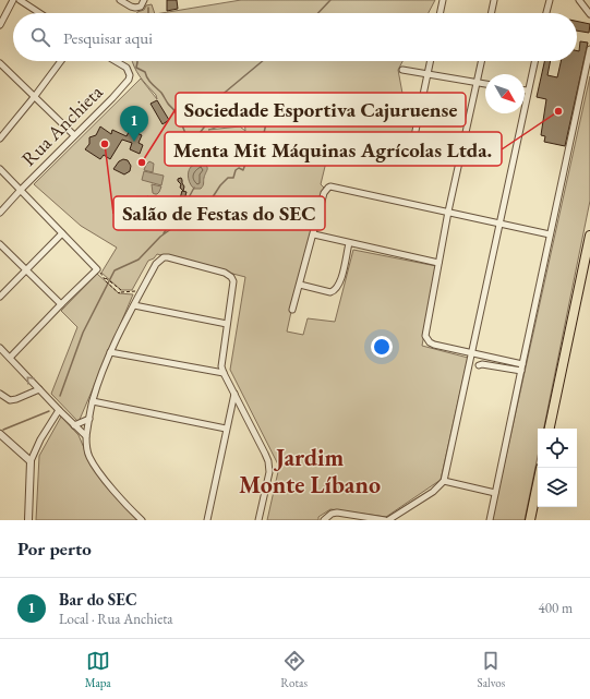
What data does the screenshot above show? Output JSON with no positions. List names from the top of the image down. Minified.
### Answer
{"streets":{"street":["Rua Anchieta"]},"districts":["Jardim Monte Líbano"],"places":["Menta Mit Máquinas Agrícolas Ltda.","Salão de Festas do SEC","Sociedade Esportiva Cajuruense"],"north":"bottom right","page":{"search":"Pesquisar aqui","pins":"1","heading":"Por perto","list":[{"mark":"1","name":"Bar do SEC","note":"Local · Rua Anchieta","value":"400 m"}],"nav":["Mapa","Rotas","Salvos"]}}
